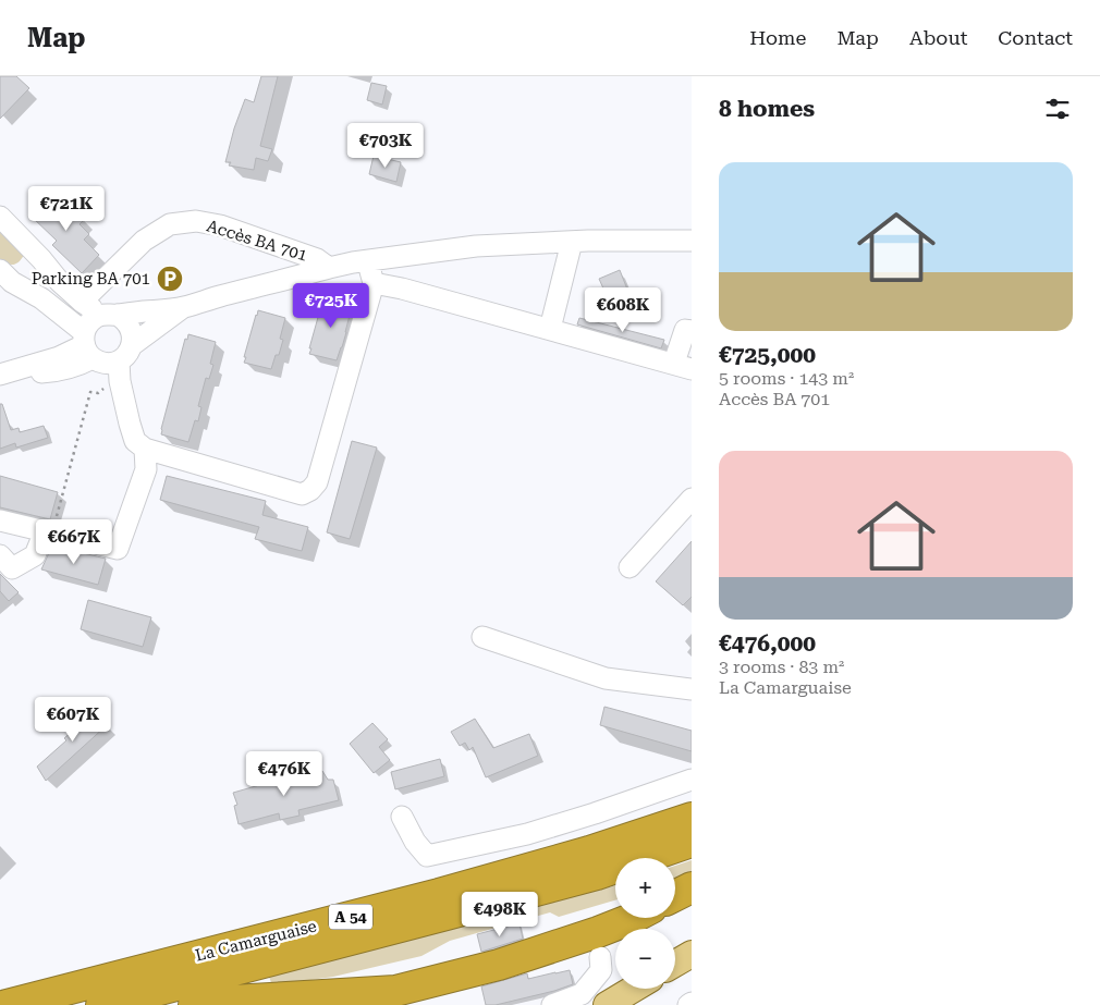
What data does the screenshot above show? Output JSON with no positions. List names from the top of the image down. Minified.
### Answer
{"streets":{"highway":["A 54","La Camarguaise"],"street":["Accès BA 701"]},"places":{"parking":["Parking BA 701"]},"page":{"header":"Map","nav":["Home","Map","About","Contact"],"heading":"8 homes","price":["€703K","€721K","€725K","€608K","€667K","€607K","€476K","€498K"],"list":[{"name":"€725,000","note":"5 rooms · 143 m² · Accès BA 701"},{"name":"€476,000","note":"3 rooms · 83 m² · La Camarguaise"}],"map_buttons":["+","−"]}}
